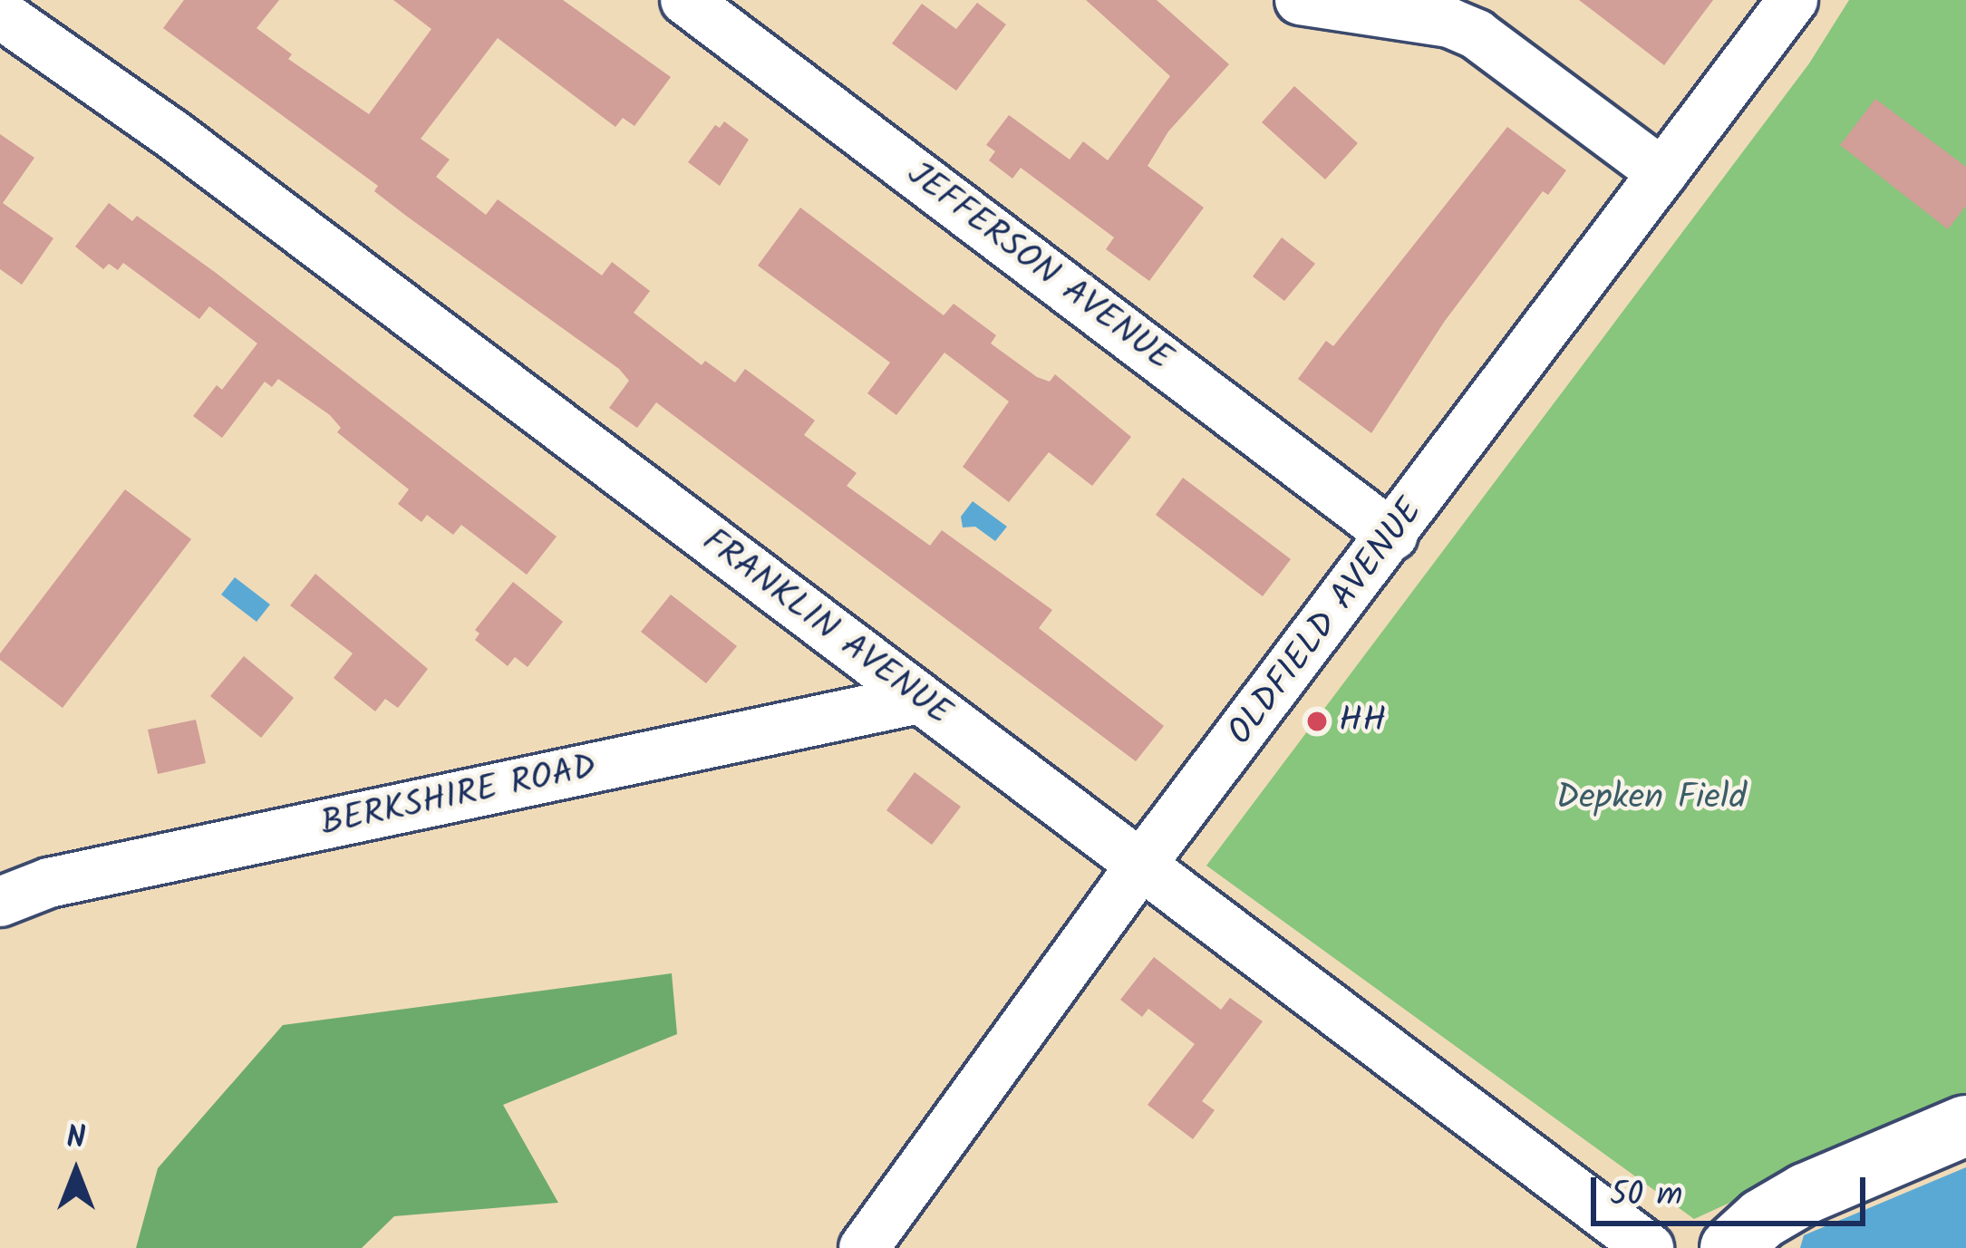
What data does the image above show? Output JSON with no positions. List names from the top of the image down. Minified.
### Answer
{"streets":{"street":["JEFFERSON AVENUE","OLDFIELD AVENUE","FRANKLIN AVENUE","BERKSHIRE ROAD"]},"crossings":[["JEFFERSON AVENUE","OLDFIELD AVENUE"],["OLDFIELD AVENUE","FRANKLIN AVENUE"],["FRANKLIN AVENUE","BERKSHIRE ROAD"]],"parks":["Depken Field"],"places":["HH"],"scale_bar":"50 m","north":"top"}
